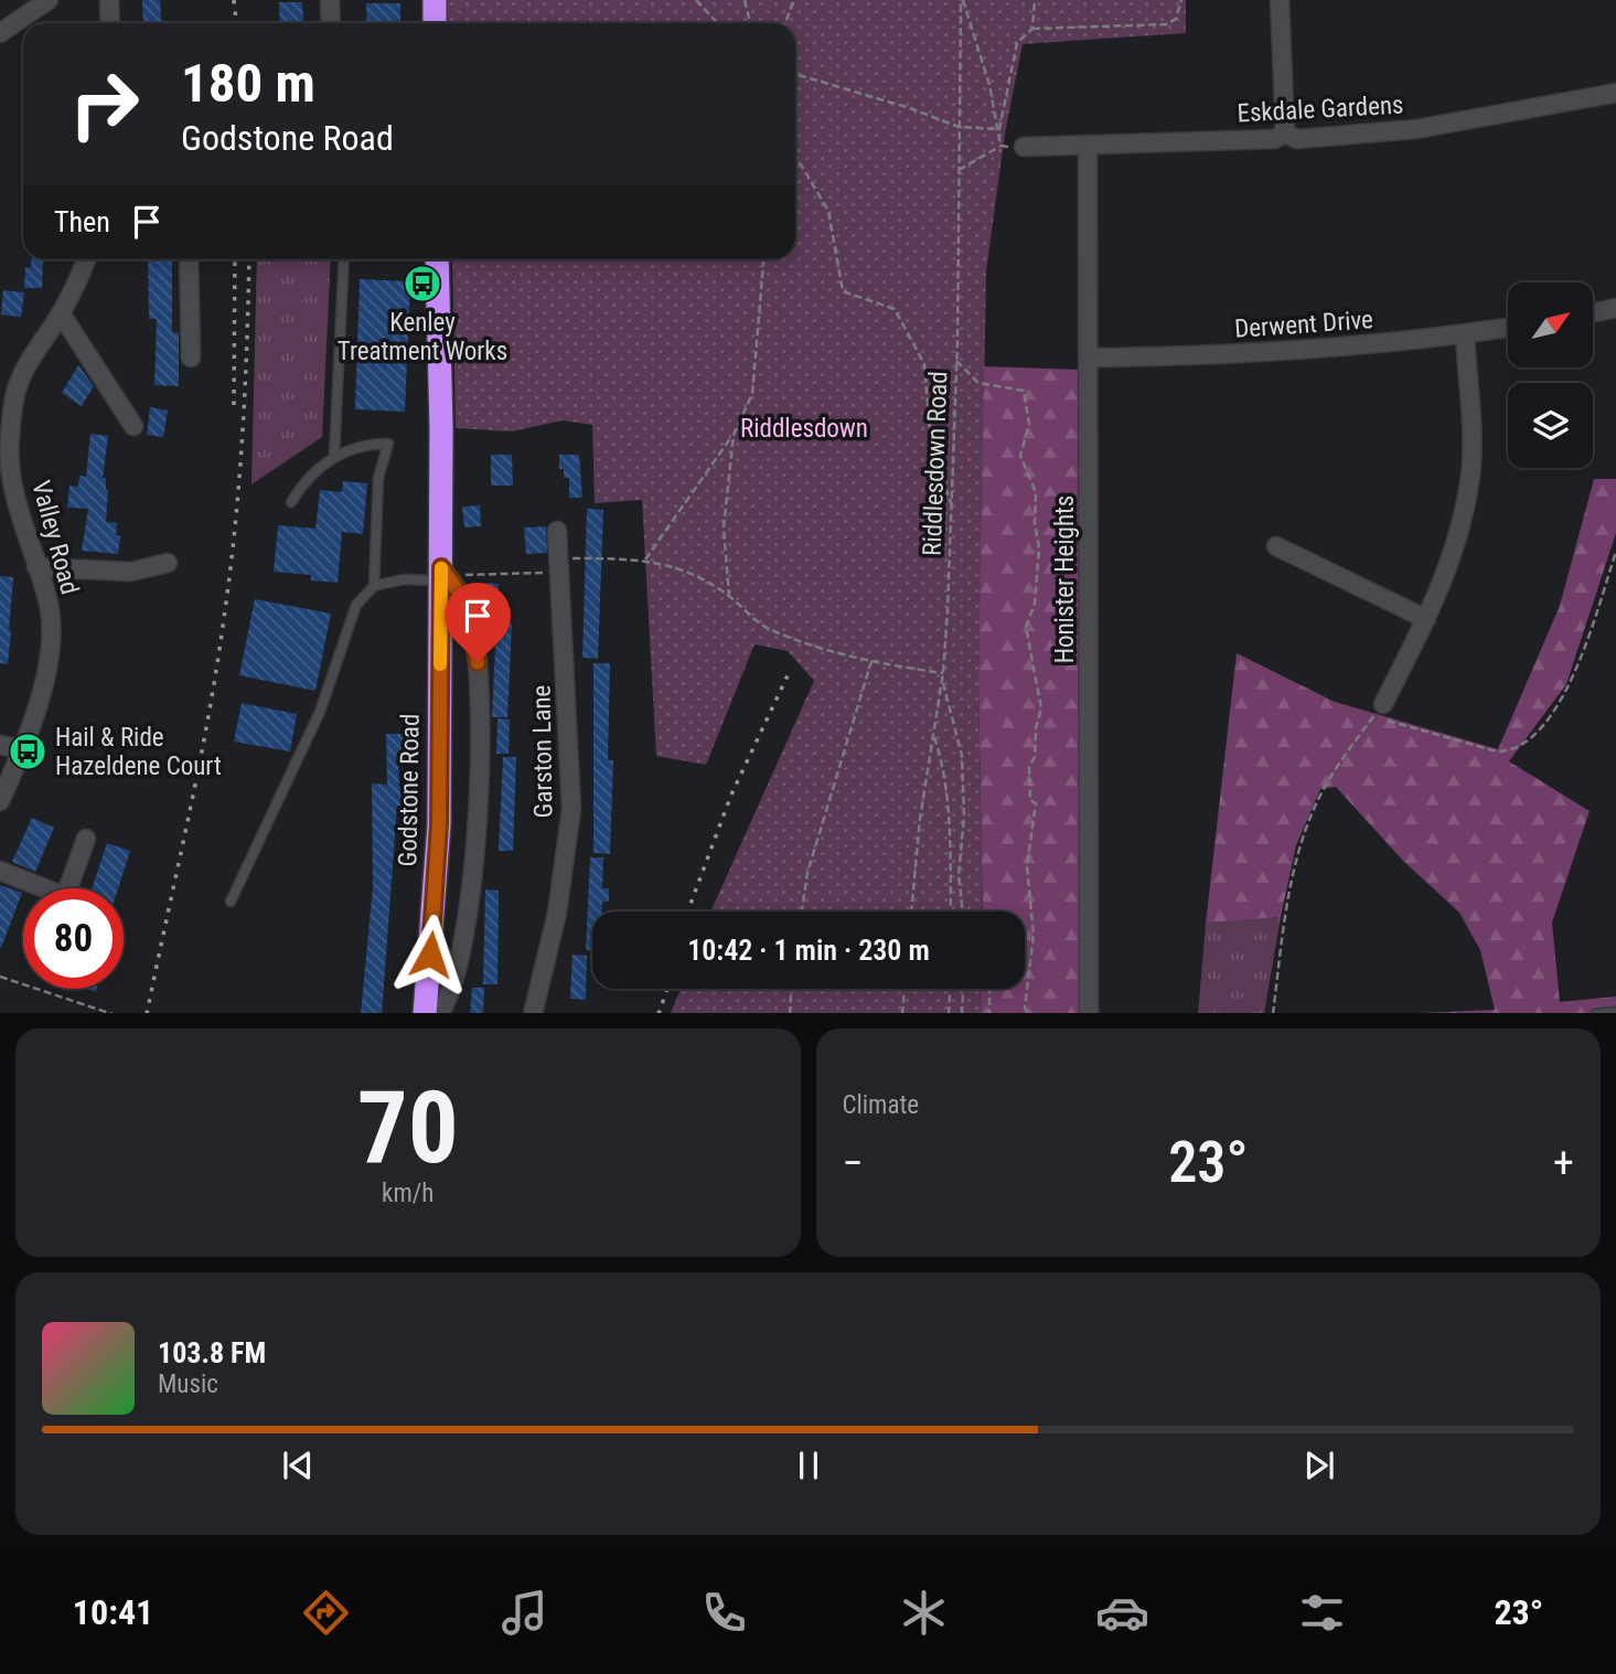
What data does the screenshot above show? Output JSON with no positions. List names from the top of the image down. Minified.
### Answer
{"streets":{"highway":["Godstone Road"],"street":["Eskdale Gardens","Derwent Drive","Valley Road","Honister Heights","Garston Lane"],"path":["Riddlesdown Road"]},"crossings":[["Eskdale Gardens","Honister Heights"],["Derwent Drive","Honister Heights"]],"parks":["Riddlesdown"],"places":{"bus stop":["Kenley Treatment Works","Hail & Ride Hazeldene Court"]},"north":"top right","page":{"turn":["180 m","Godstone Road"],"then":"Then","limit":"80","trip":"10:42 · 1 min · 230 m","tile":[["70","km/h"],"Climate"],"heat":["−","23°","+"],"song":["103.8 FM","Music"],"tabs":["10:41","23°"]}}
